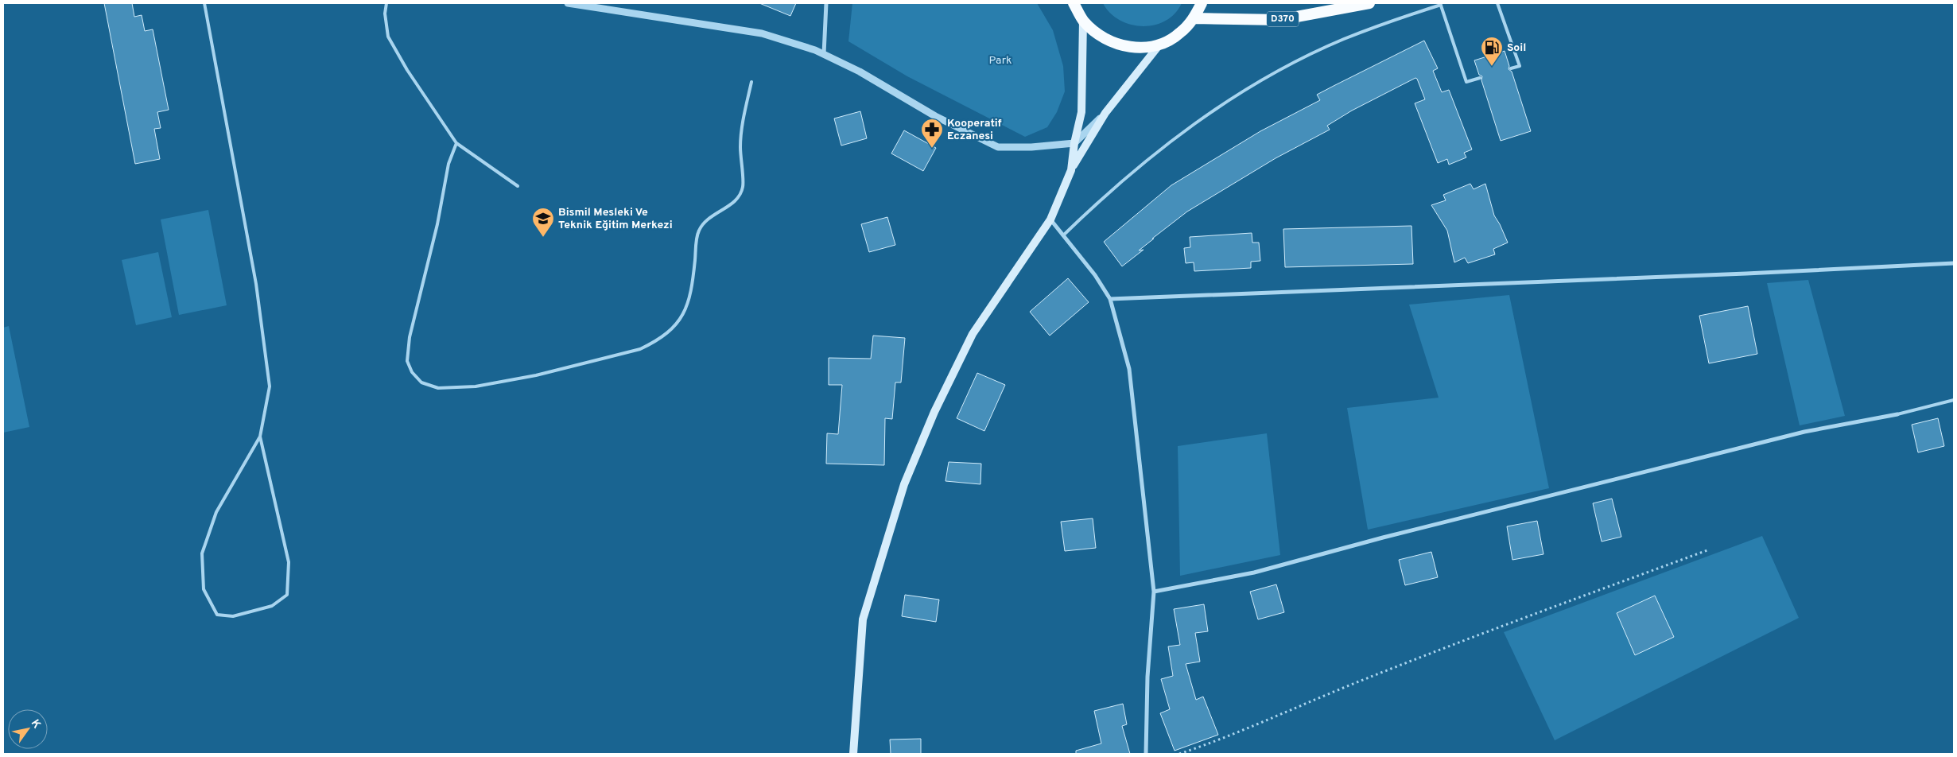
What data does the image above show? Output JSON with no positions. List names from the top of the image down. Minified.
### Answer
{"streets":{"highway":["D370"]},"parks":["Park"],"places":{"fuel station":["Soil"],"pharmacy":["Kooperatif Eczanesi"],"school or university":["Bismil Mesleki Ve Teknik Eğitim Merkezi"]},"north":"top right"}
